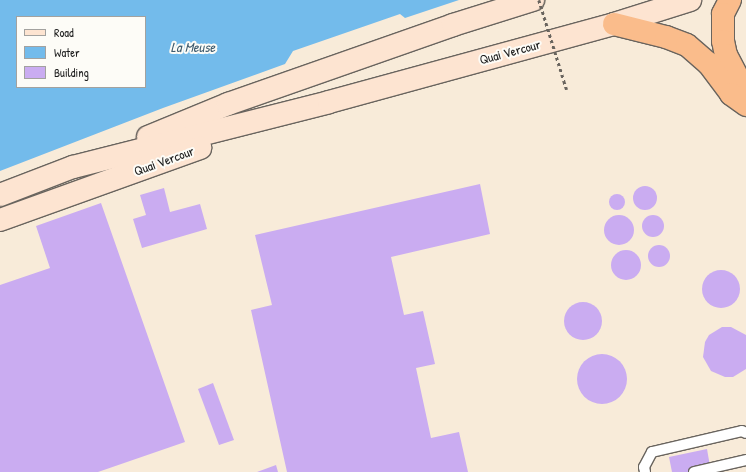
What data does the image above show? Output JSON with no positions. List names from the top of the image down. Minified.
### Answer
{"streets":{"main road":["Quai Vercour"]},"water":["La Meuse"],"legend":["Road","Water","Building"]}
